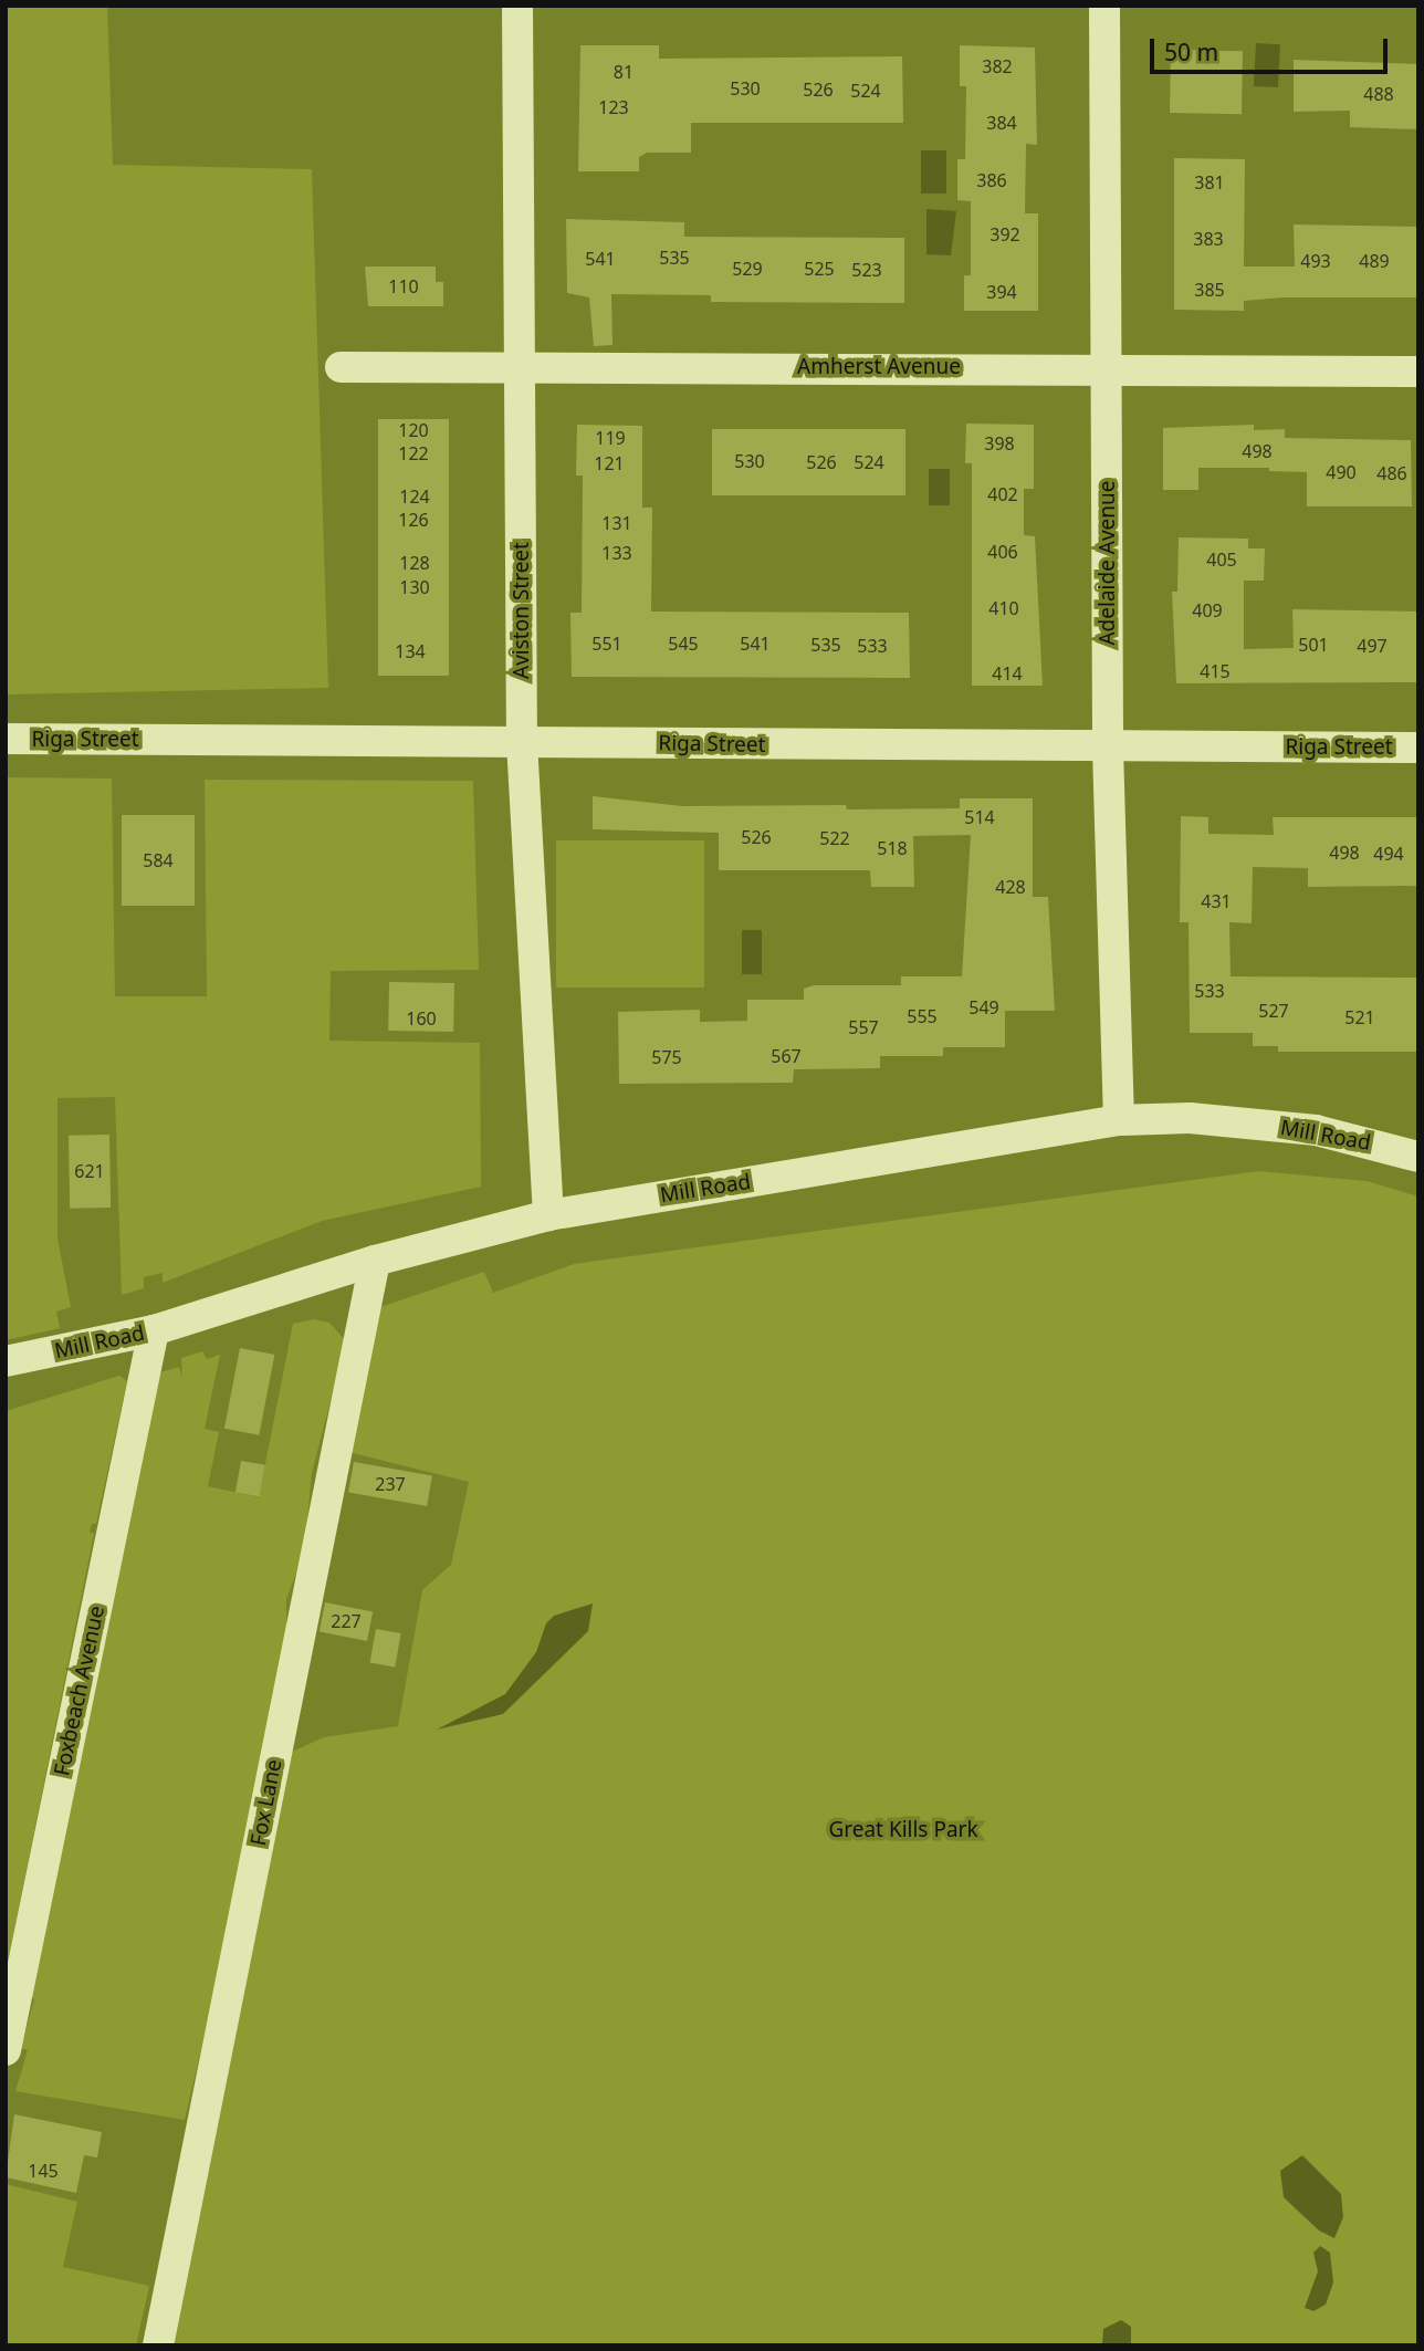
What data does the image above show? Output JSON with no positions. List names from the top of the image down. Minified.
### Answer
{"streets":{"street":["Amherst Avenue","Adelaide Avenue","Aviston Street","Riga Street","Mill Road","Foxbeach Avenue","Fox Lane"]},"crossings":[["Amherst Avenue","Adelaide Avenue"],["Amherst Avenue","Aviston Street"],["Adelaide Avenue","Riga Street"],["Adelaide Avenue","Mill Road"],["Aviston Street","Riga Street"],["Aviston Street","Mill Road"],["Mill Road","Foxbeach Avenue"],["Mill Road","Fox Lane"]],"parks":["Great Kills Park"],"house_numbers":["382","81","530","526","524","488","123","384","386","381","392","383","535","541","493","489","529","525","523","110","385","394","120","119","398","498","122","530","526","524","121","490","486","402","124","126","131","406","133","405","128","130","410","409","551","545","541","535","501","533","497","134","415","414","514","526","522","518","498","494","584","428","431","533","549","527","555","521","160","557","567","575","621","237","227","145"],"scale_bar":"50 m"}
